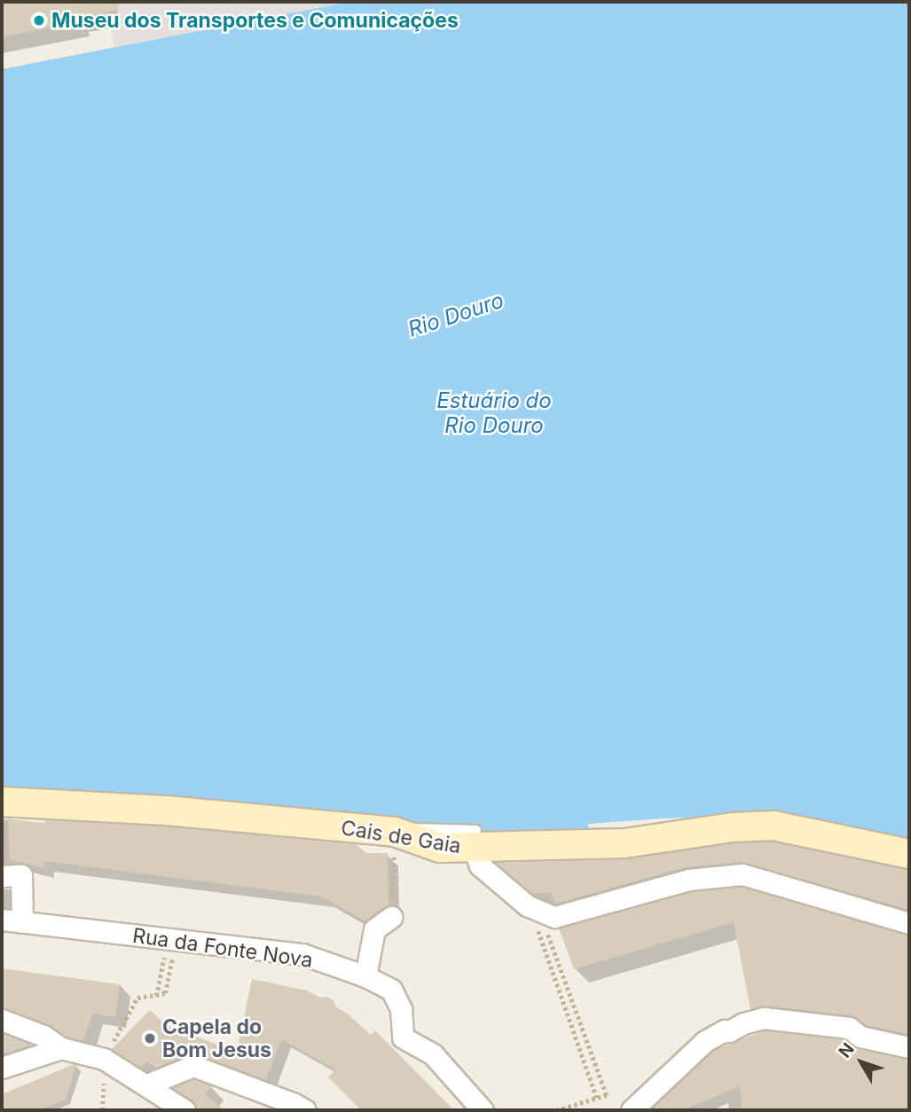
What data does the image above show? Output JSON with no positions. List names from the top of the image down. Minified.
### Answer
{"streets":{"main road":["Cais de Gaia"],"street":["Rua da Fonte Nova"]},"water":["Rio Douro","Estuário do Rio Douro"],"places":["Museu dos Transportes e Comunicações","Capela do Bom Jesus"],"north":"top left"}
